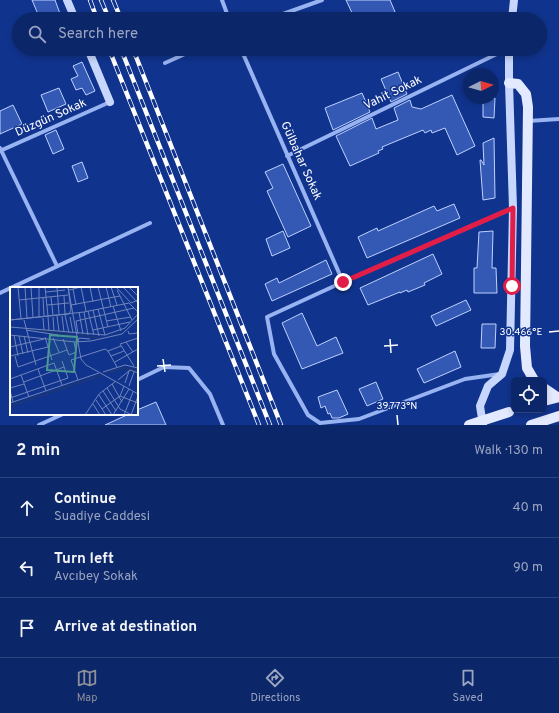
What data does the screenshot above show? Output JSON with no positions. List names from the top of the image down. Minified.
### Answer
{"streets":{"street":["Vahit Sokak","Düzgün Sokak","Gülbahar Sokak"]},"crossings":[["Vahit Sokak","Gülbahar Sokak"]],"north":"right","page":{"search":"Search here","heading":["2 min","Walk · 130 m"],"list":[["Continue","Suadiye Caddesi","40 m"],["Turn left","Avcıbey Sokak","90 m"],"Arrive at destination"],"nav":["Map","Directions","Saved"]},"coordinates":["30.466°E","39.773°N"]}
